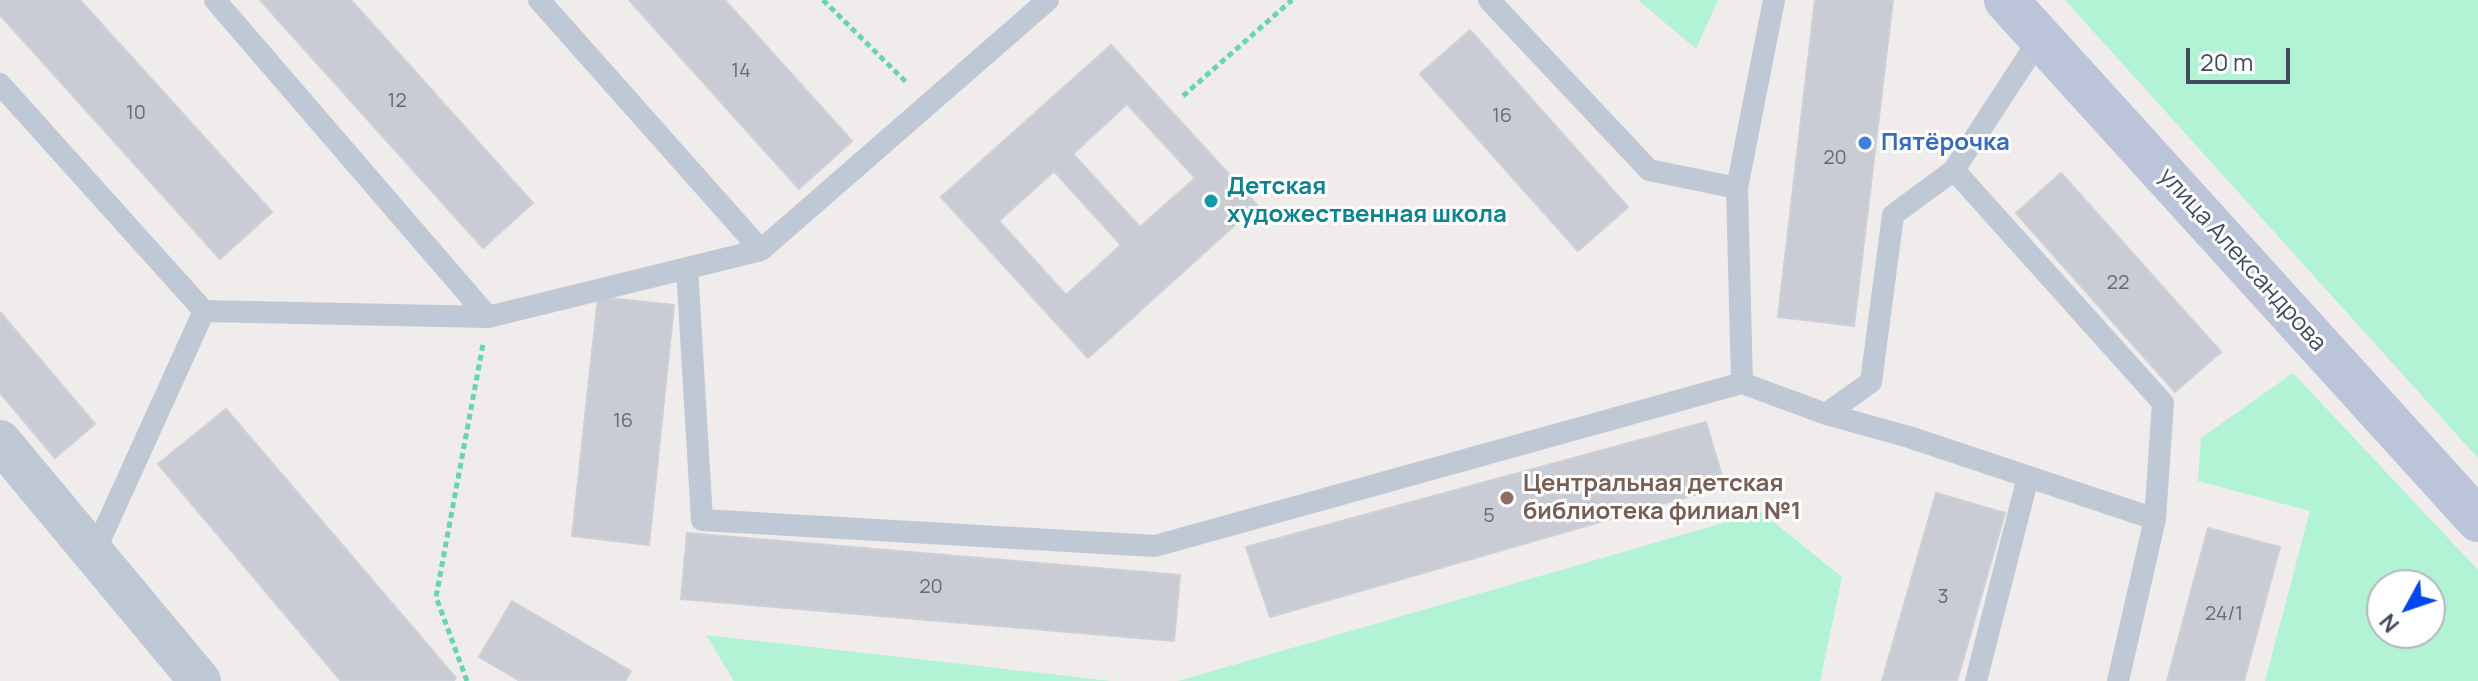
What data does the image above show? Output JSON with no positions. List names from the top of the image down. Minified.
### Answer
{"streets":{"street":["улица Александрова"]},"places":["Пятёрочка","Детская художественная школа","Центральная детская библиотека филиал №1"],"house_numbers":["14","12","10","16","20","22","16","5","20","3","24/1"],"scale_bar":"20 m","north":"bottom left"}
